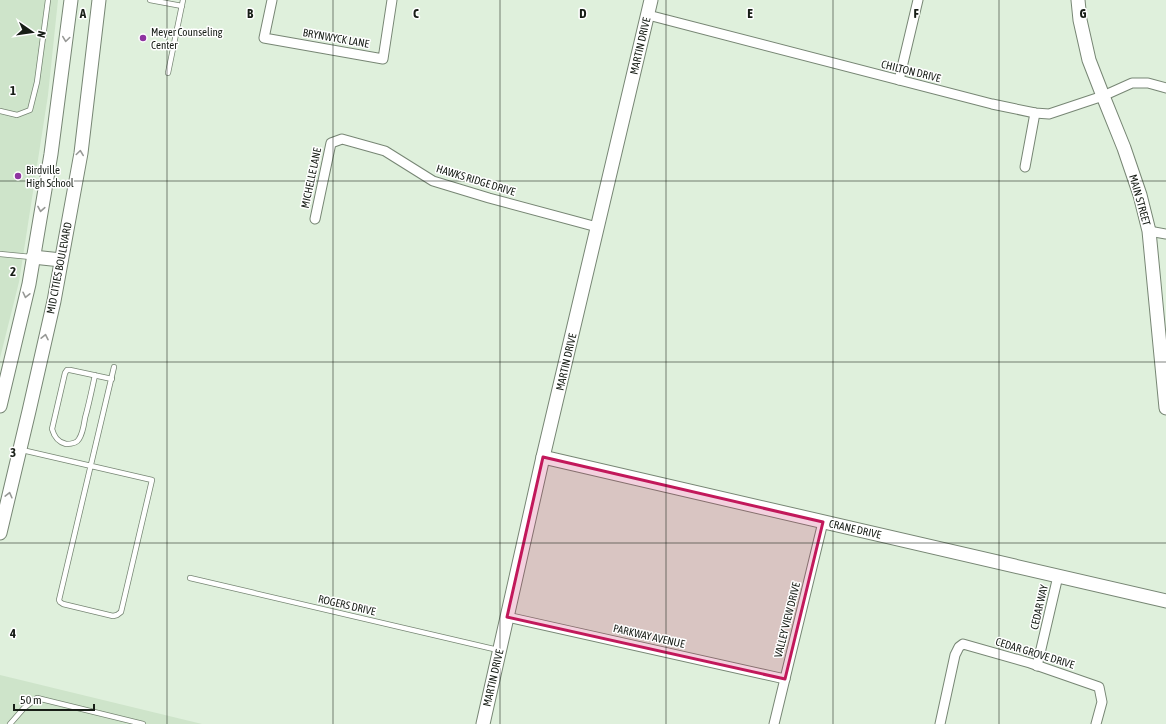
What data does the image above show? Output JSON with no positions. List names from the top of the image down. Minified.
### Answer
{"streets":{"street":["BRYNWYCK LANE","MARTIN DRIVE","CHILTON DRIVE","MICHELLE LANE","HAWKS RIDGE DRIVE","MAIN STREET","MID CITIES BOULEVARD","CRANE DRIVE","CEDAR WAY","VALLEY VIEW DRIVE","PARKWAY AVENUE","CEDAR GROVE DRIVE"],"lane":["ROGERS DRIVE"]},"crossings":[["MARTIN DRIVE","CHILTON DRIVE"],["MARTIN DRIVE","HAWKS RIDGE DRIVE"],["MARTIN DRIVE","CRANE DRIVE"],["MARTIN DRIVE","ROGERS DRIVE"],["MARTIN DRIVE","PARKWAY AVENUE"],["CHILTON DRIVE","MAIN STREET"],["MICHELLE LANE","HAWKS RIDGE DRIVE"],["CRANE DRIVE","CEDAR WAY"],["CRANE DRIVE","VALLEY VIEW DRIVE"],["CEDAR WAY","CEDAR GROVE DRIVE"],["VALLEY VIEW DRIVE","PARKWAY AVENUE"]],"places":["Meyer Counseling Center","Birdville High School"],"scale_bar":"50 m","north":"right","grid":{"columns":["A","B","C","D","E","F","G"],"rows":["1","2","3","4"]}}
